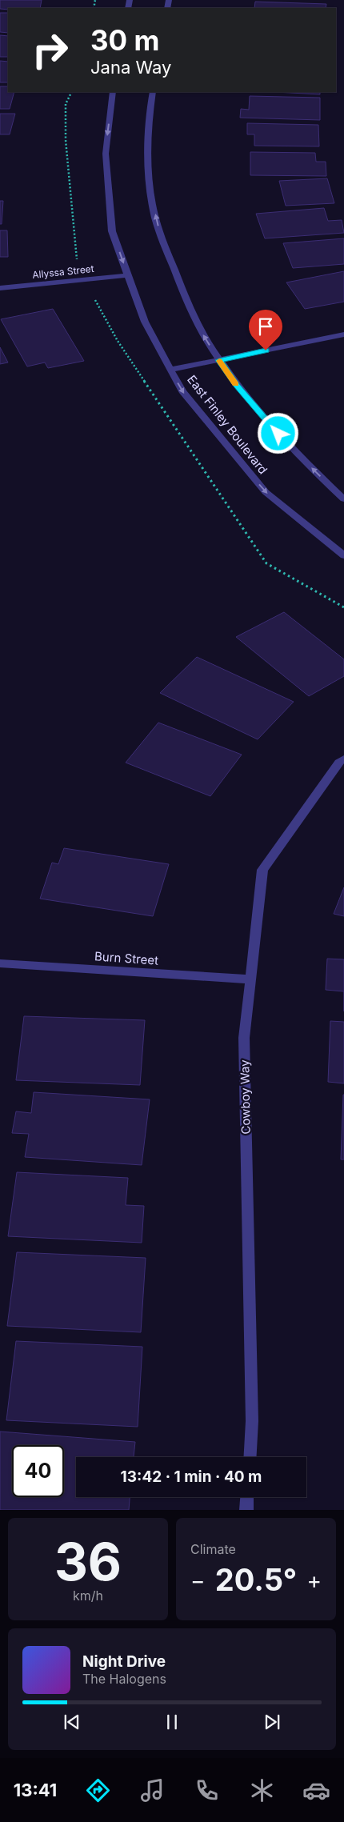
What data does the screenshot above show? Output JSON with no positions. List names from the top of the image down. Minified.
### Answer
{"streets":{"street":["Allyssa Street","East Finley Boulevard","Burn Street","Cowboy Way"]},"crossings":[["Allyssa Street","East Finley Boulevard"],["Burn Street","Cowboy Way"]],"page":{"turn":["30 m","Jana Way"],"limit":"40","trip":"13:42 · 1 min · 40 m","tile":[["36","km/h"],"Climate"],"heat":["−","20.5°","+"],"song":["Night Drive","The Halogens"],"tabs":"13:41"}}
